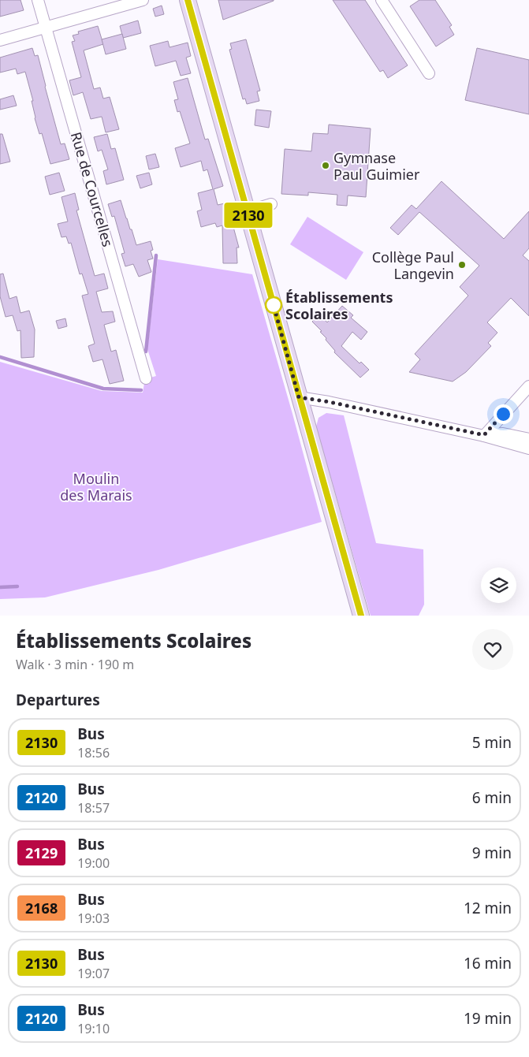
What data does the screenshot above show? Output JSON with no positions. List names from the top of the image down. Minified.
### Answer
{"streets":{"street":["Rue de Courcelles"]},"parks":["Moulin des Marais"],"places":["Gymnase Paul Guimier","Collège Paul Langevin","Établissements Scolaires"],"lines":["bus line 2130"],"page":{"on_map":"2130","heading":[["Établissements Scolaires","Walk · 3 min · 190 m"],"Departures"],"list":[{"mark":"2130","name":"Bus","note":"18:56","value":"5 min"},{"mark":"2120","name":"Bus","note":"18:57","value":"6 min"},{"mark":"2129","name":"Bus","note":"19:00","value":"9 min"},{"mark":"2168","name":"Bus","note":"19:03","value":"12 min"},{"mark":"2130","name":"Bus","note":"19:07","value":"16 min"},{"mark":"2120","name":"Bus","note":"19:10","value":"19 min"}]}}
